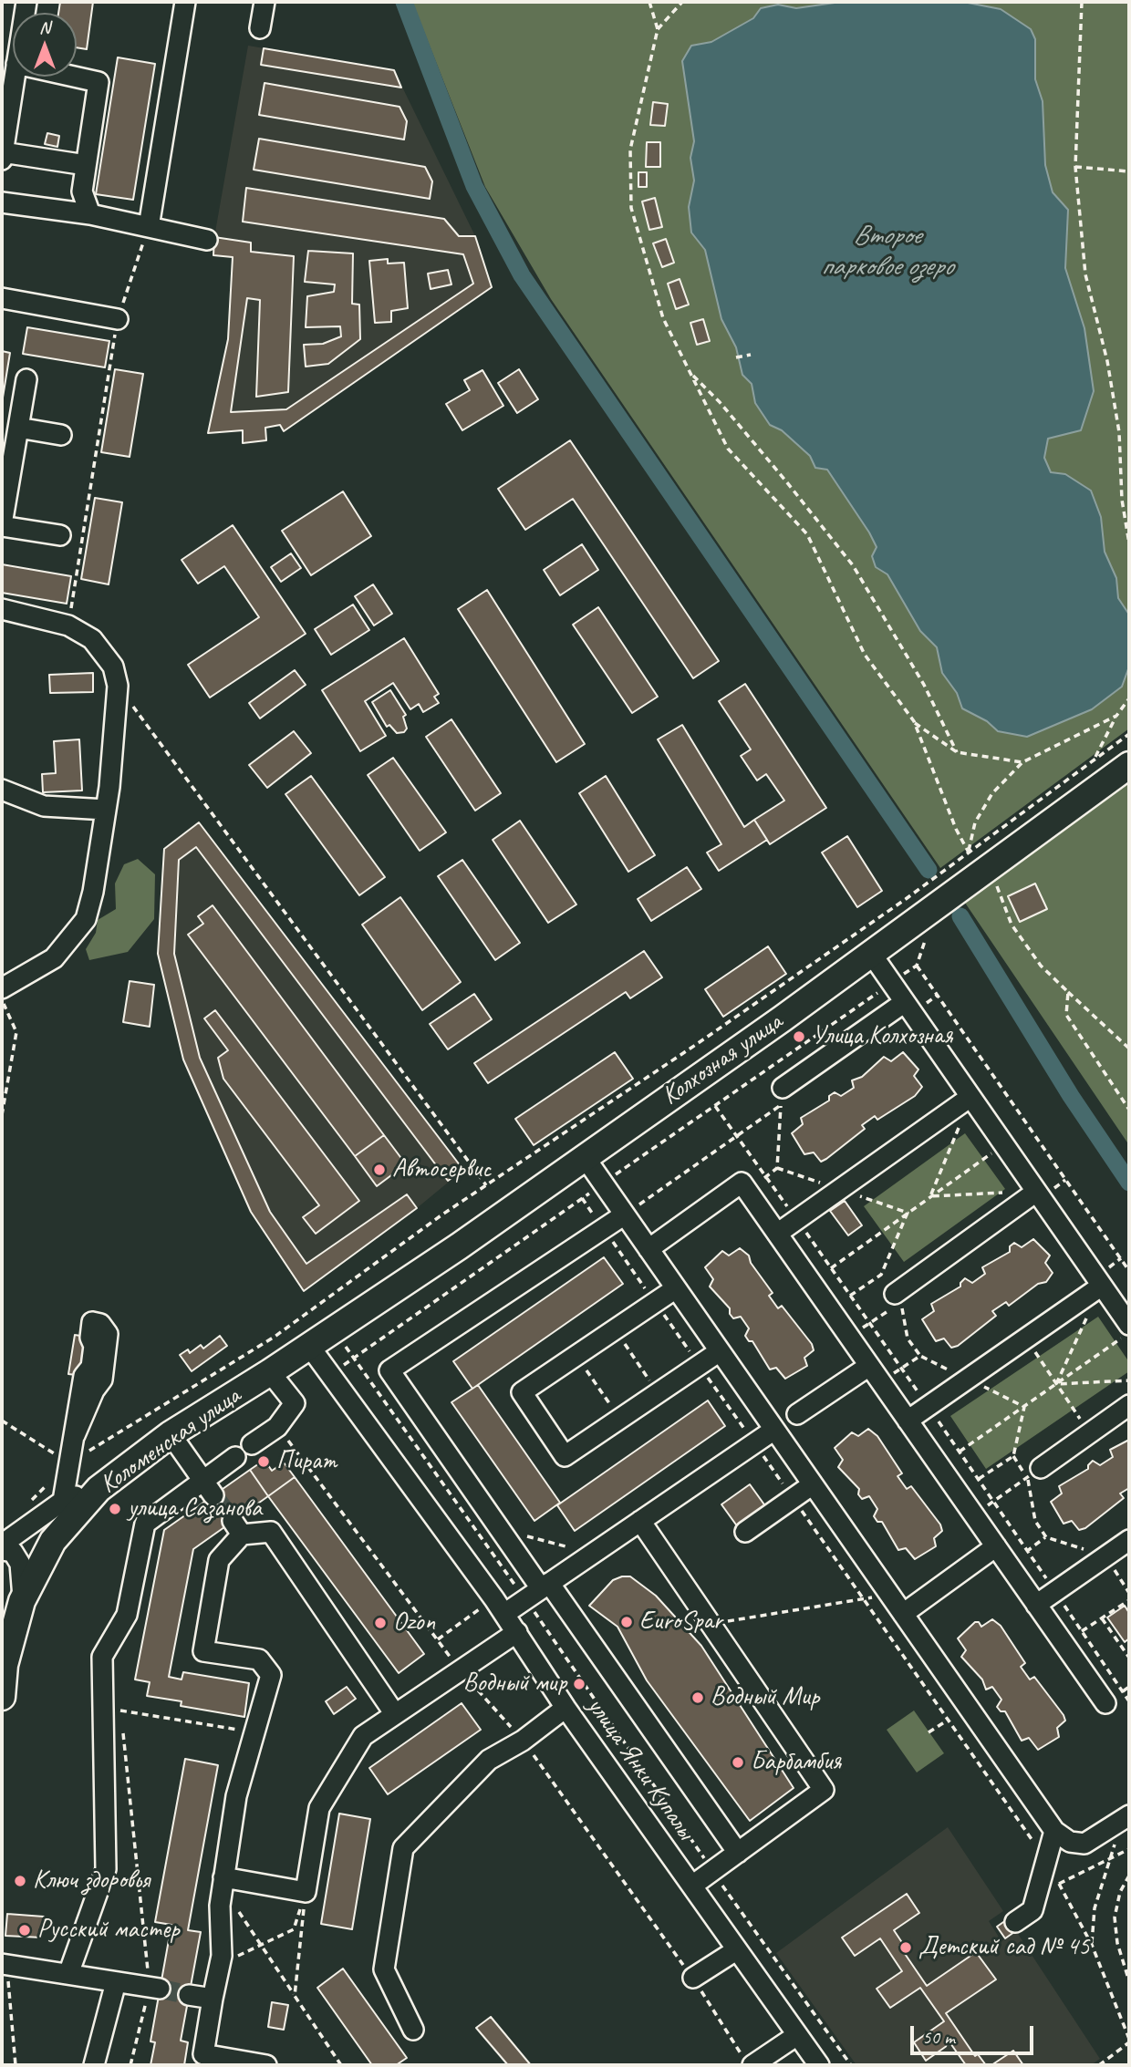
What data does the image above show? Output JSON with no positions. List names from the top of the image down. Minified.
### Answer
{"streets":{"main road":["Колхозная улица","Коломенская улица"],"street":["улица Янки Купалы"]},"crossings":[["Колхозная улица","Коломенская улица"],["Колхозная улица","улица Янки Купалы"],["Коломенская улица","улица Янки Купалы"]],"water":["Второе парковое озеро"],"places":["Улица Колхозная","Автосервис","Пират","улица Сазанова","EuroSpar","Ozon","Водный мир","Водный Мир","Барбамбия","Ключ здоровья","Русский мастер","Детский сад № 45"],"scale_bar":"50 m","north":"top"}
